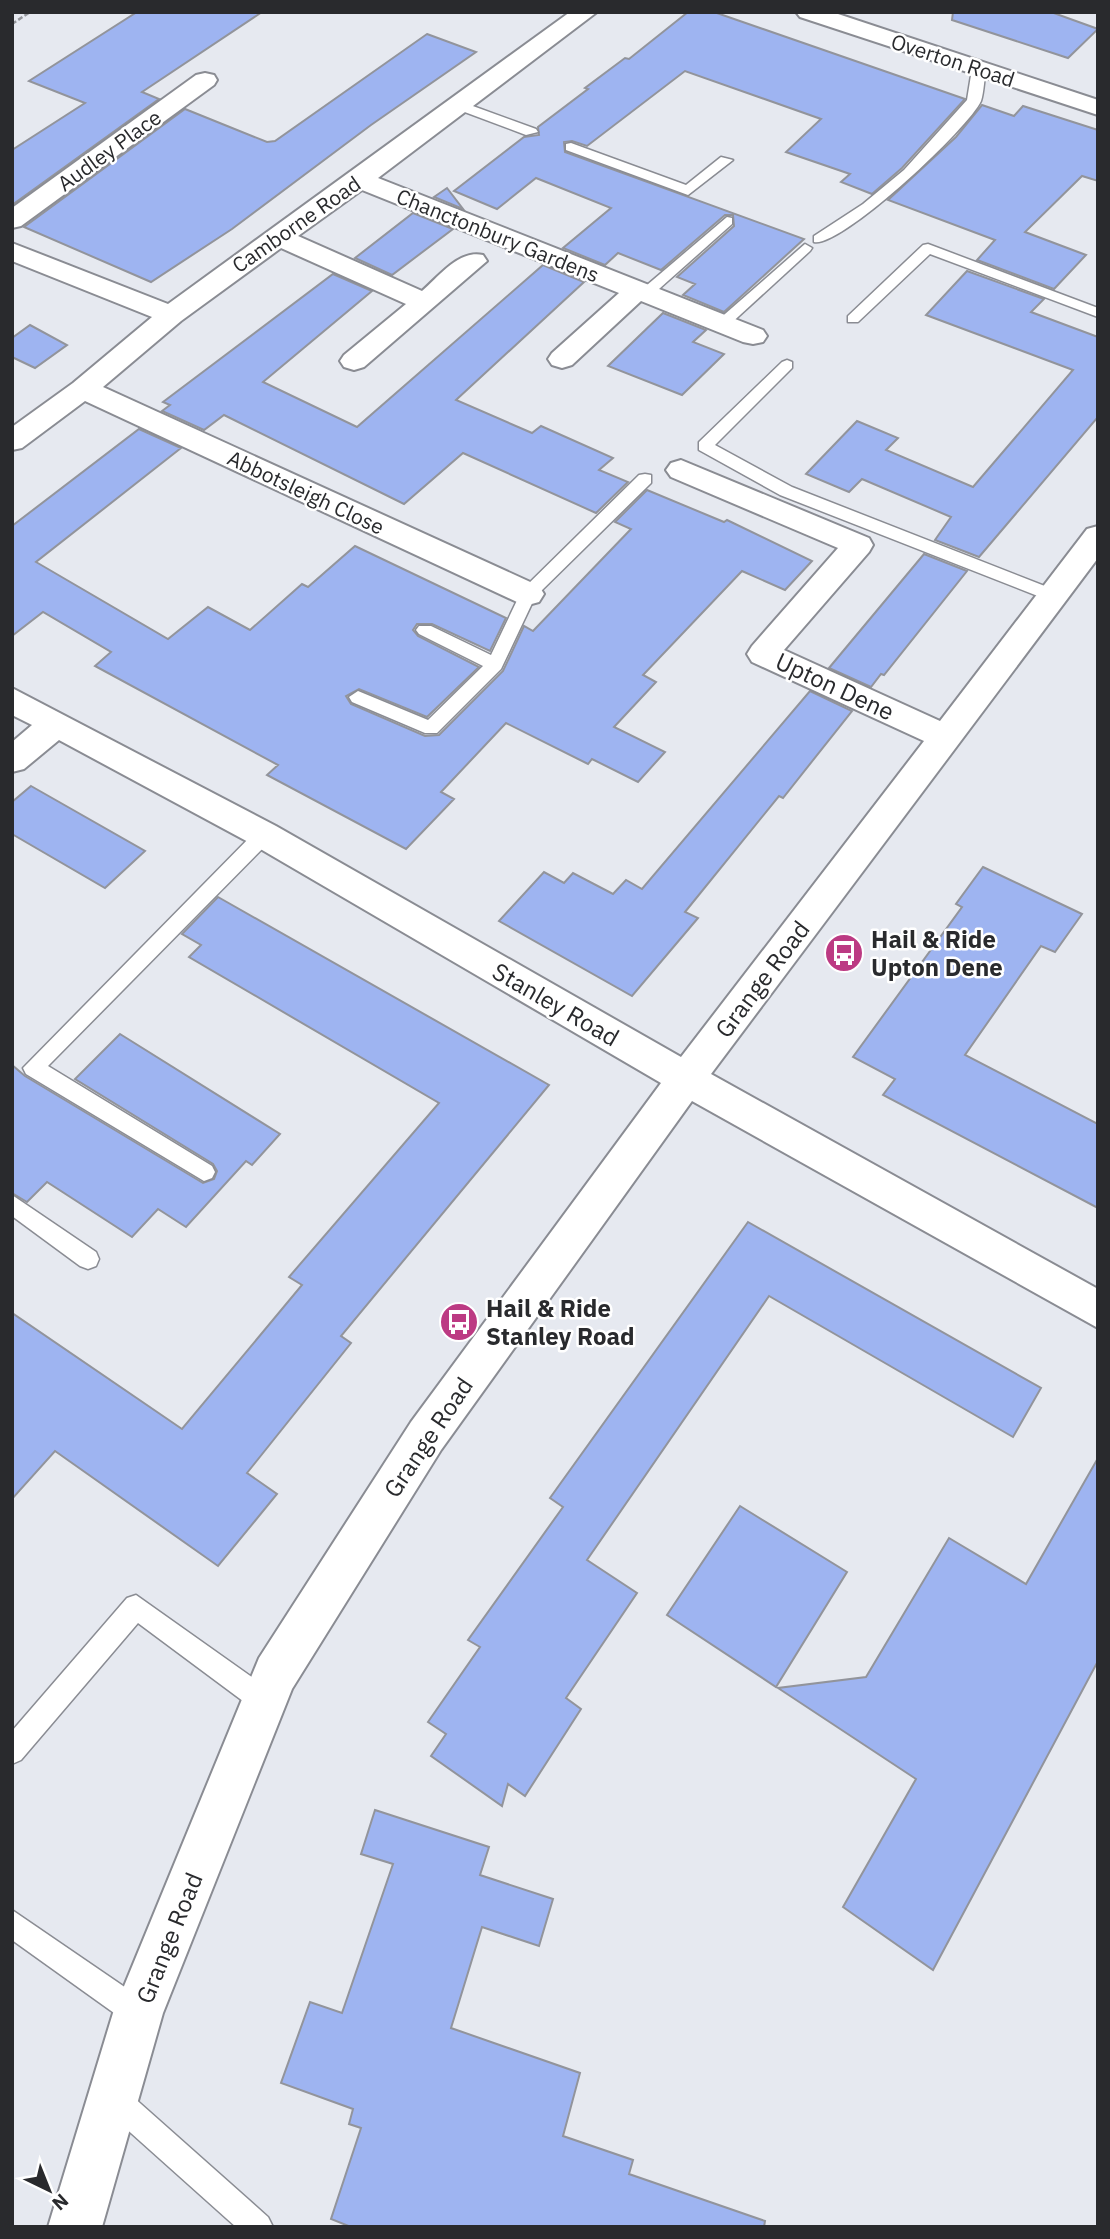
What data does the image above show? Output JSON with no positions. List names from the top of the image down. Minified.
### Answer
{"streets":{"street":["Overton Road","Audley Place","Camborne Road","Chanctonbury Gardens","Abbotsleigh Close","Upton Dene","Grange Road","Stanley Road"]},"crossings":[["Camborne Road","Chanctonbury Gardens"],["Camborne Road","Abbotsleigh Close"],["Upton Dene","Grange Road"],["Grange Road","Stanley Road"]],"places":{"bus stop":["Hail & Ride Upton Dene","Hail & Ride Stanley Road"]},"north":"bottom right"}
